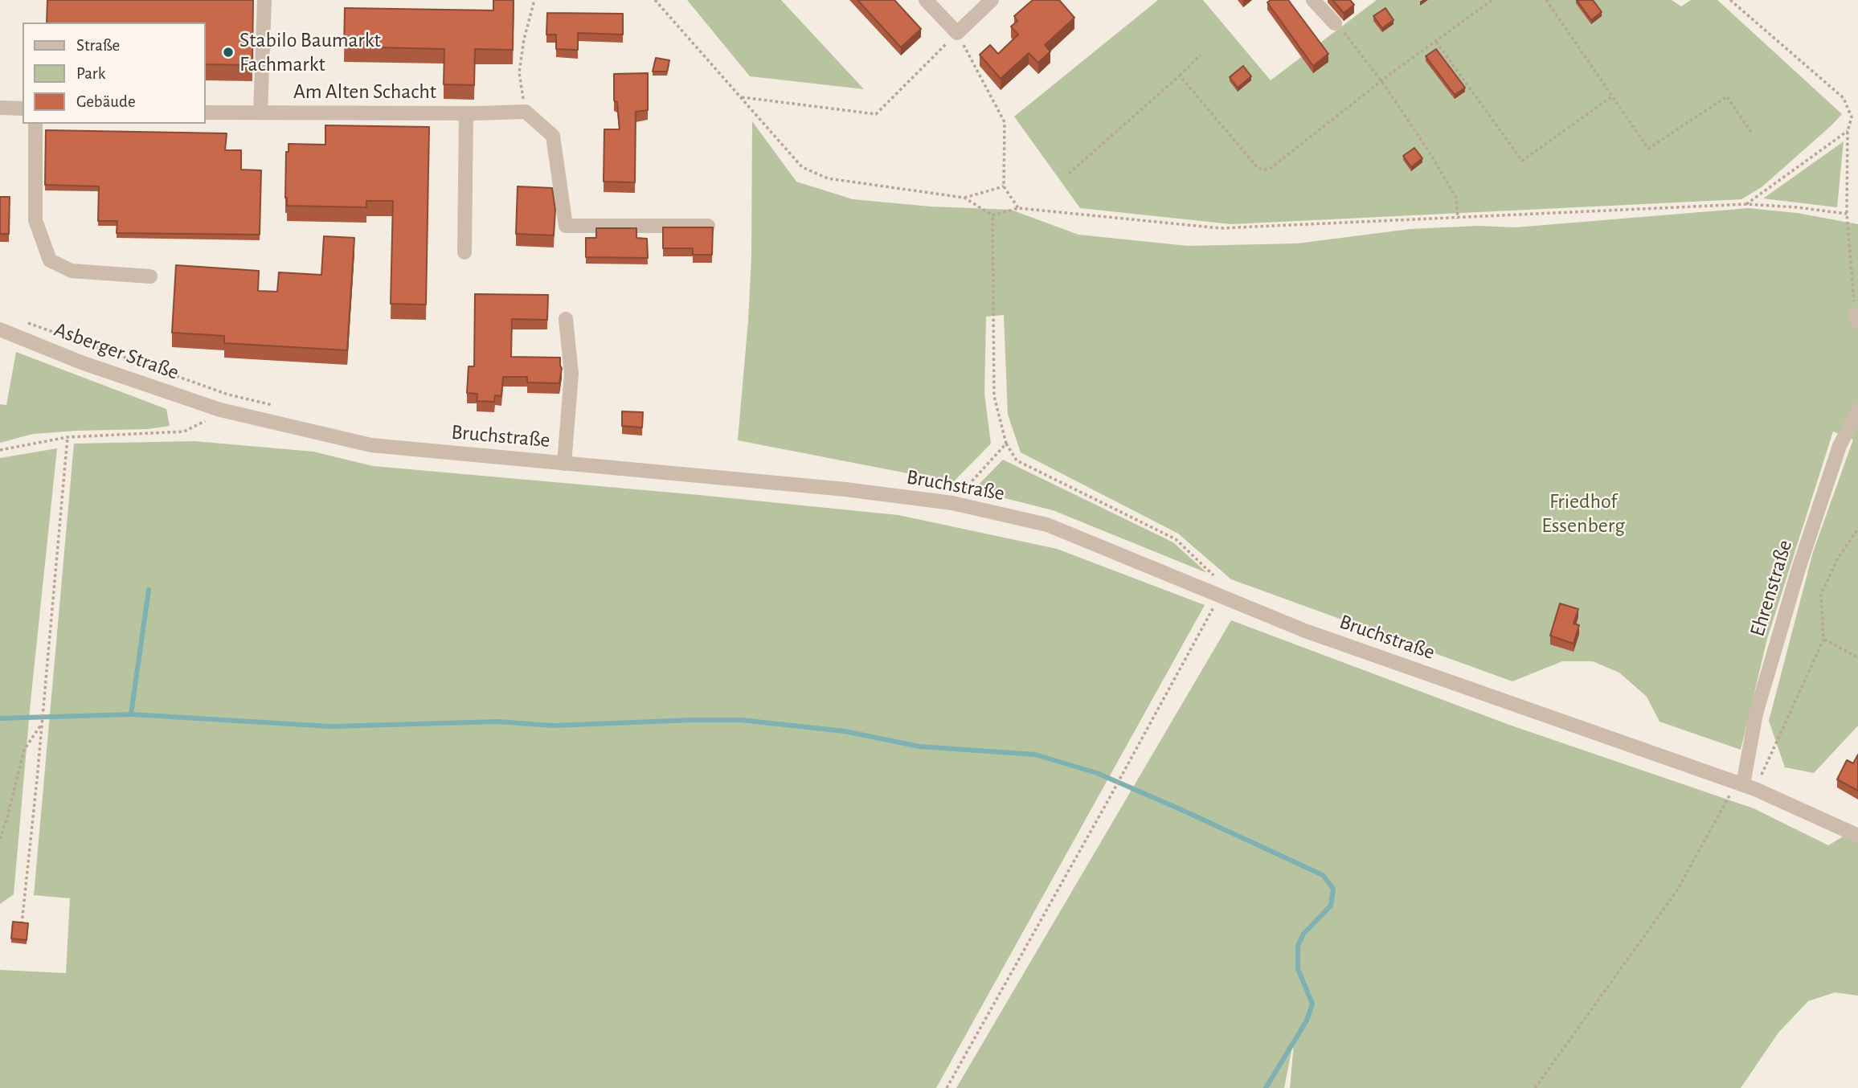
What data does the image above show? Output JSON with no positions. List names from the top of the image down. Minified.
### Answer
{"streets":{"street":["Am Alten Schacht","Asberger Straße","Bruchstraße","Ehrenstraße"]},"crossings":[["Asberger Straße","Bruchstraße"],["Bruchstraße","Ehrenstraße"]],"parks":["Friedhof Essenberg"],"places":["Stabilo Baumarkt Fachmarkt"],"legend":["Straße","Park","Gebäude"]}
